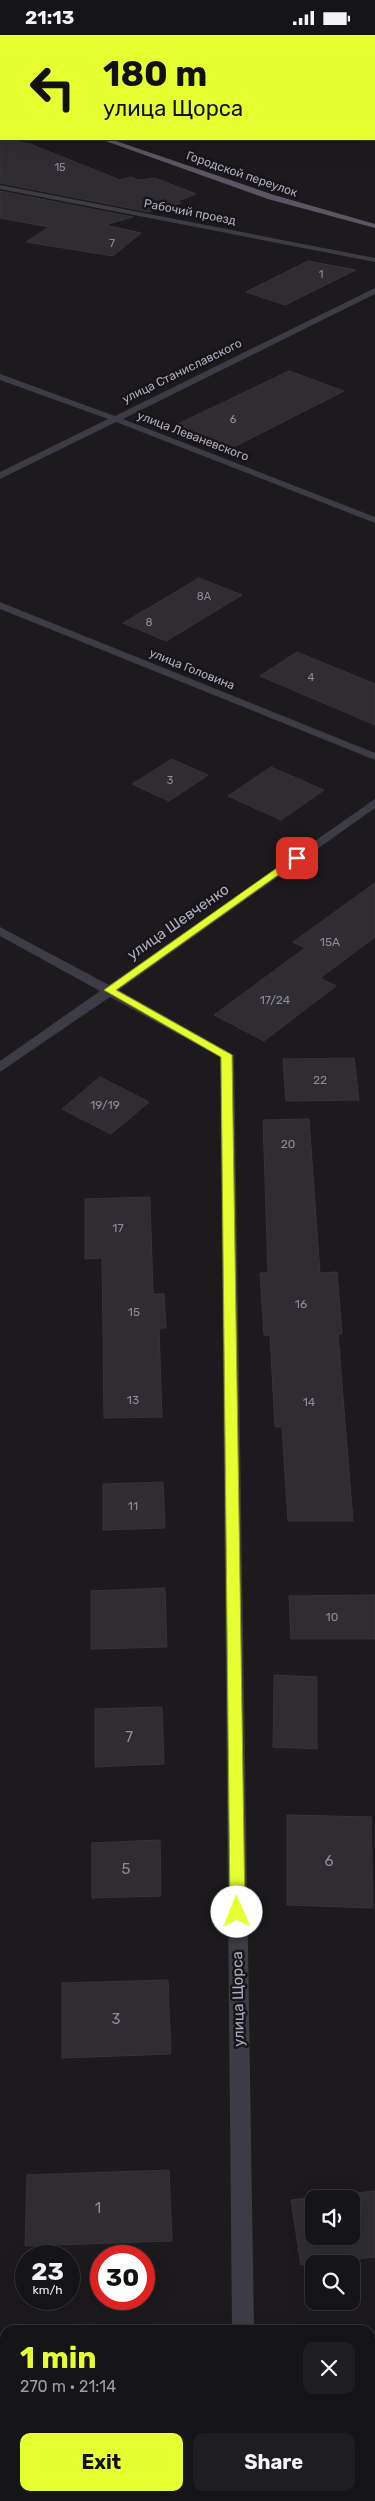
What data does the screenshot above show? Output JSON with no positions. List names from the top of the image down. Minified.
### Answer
{"streets":{"main road":["Городской переулок"],"street":["Рабочий проезд","улица Станиславского","улица Леваневского","улица Головина","улица Шевченко","улица Щорса"]},"crossings":[["улица Станиславского","улица Леваневского"],["улица Шевченко","улица Щорса"]],"house_numbers":["15","7","1","6","8А","8","4","3","15А","17/24","22","19/19","20","17","16","15","13","14","11","10","7","6","5","3","1"],"page":{"status":"21:13","turn":["180 m","улица Щорса"],"speed":"23 km/h","limit":"30","heading":["1 min","270 m · 21:14"],"buttons":["Exit","Share"]}}
